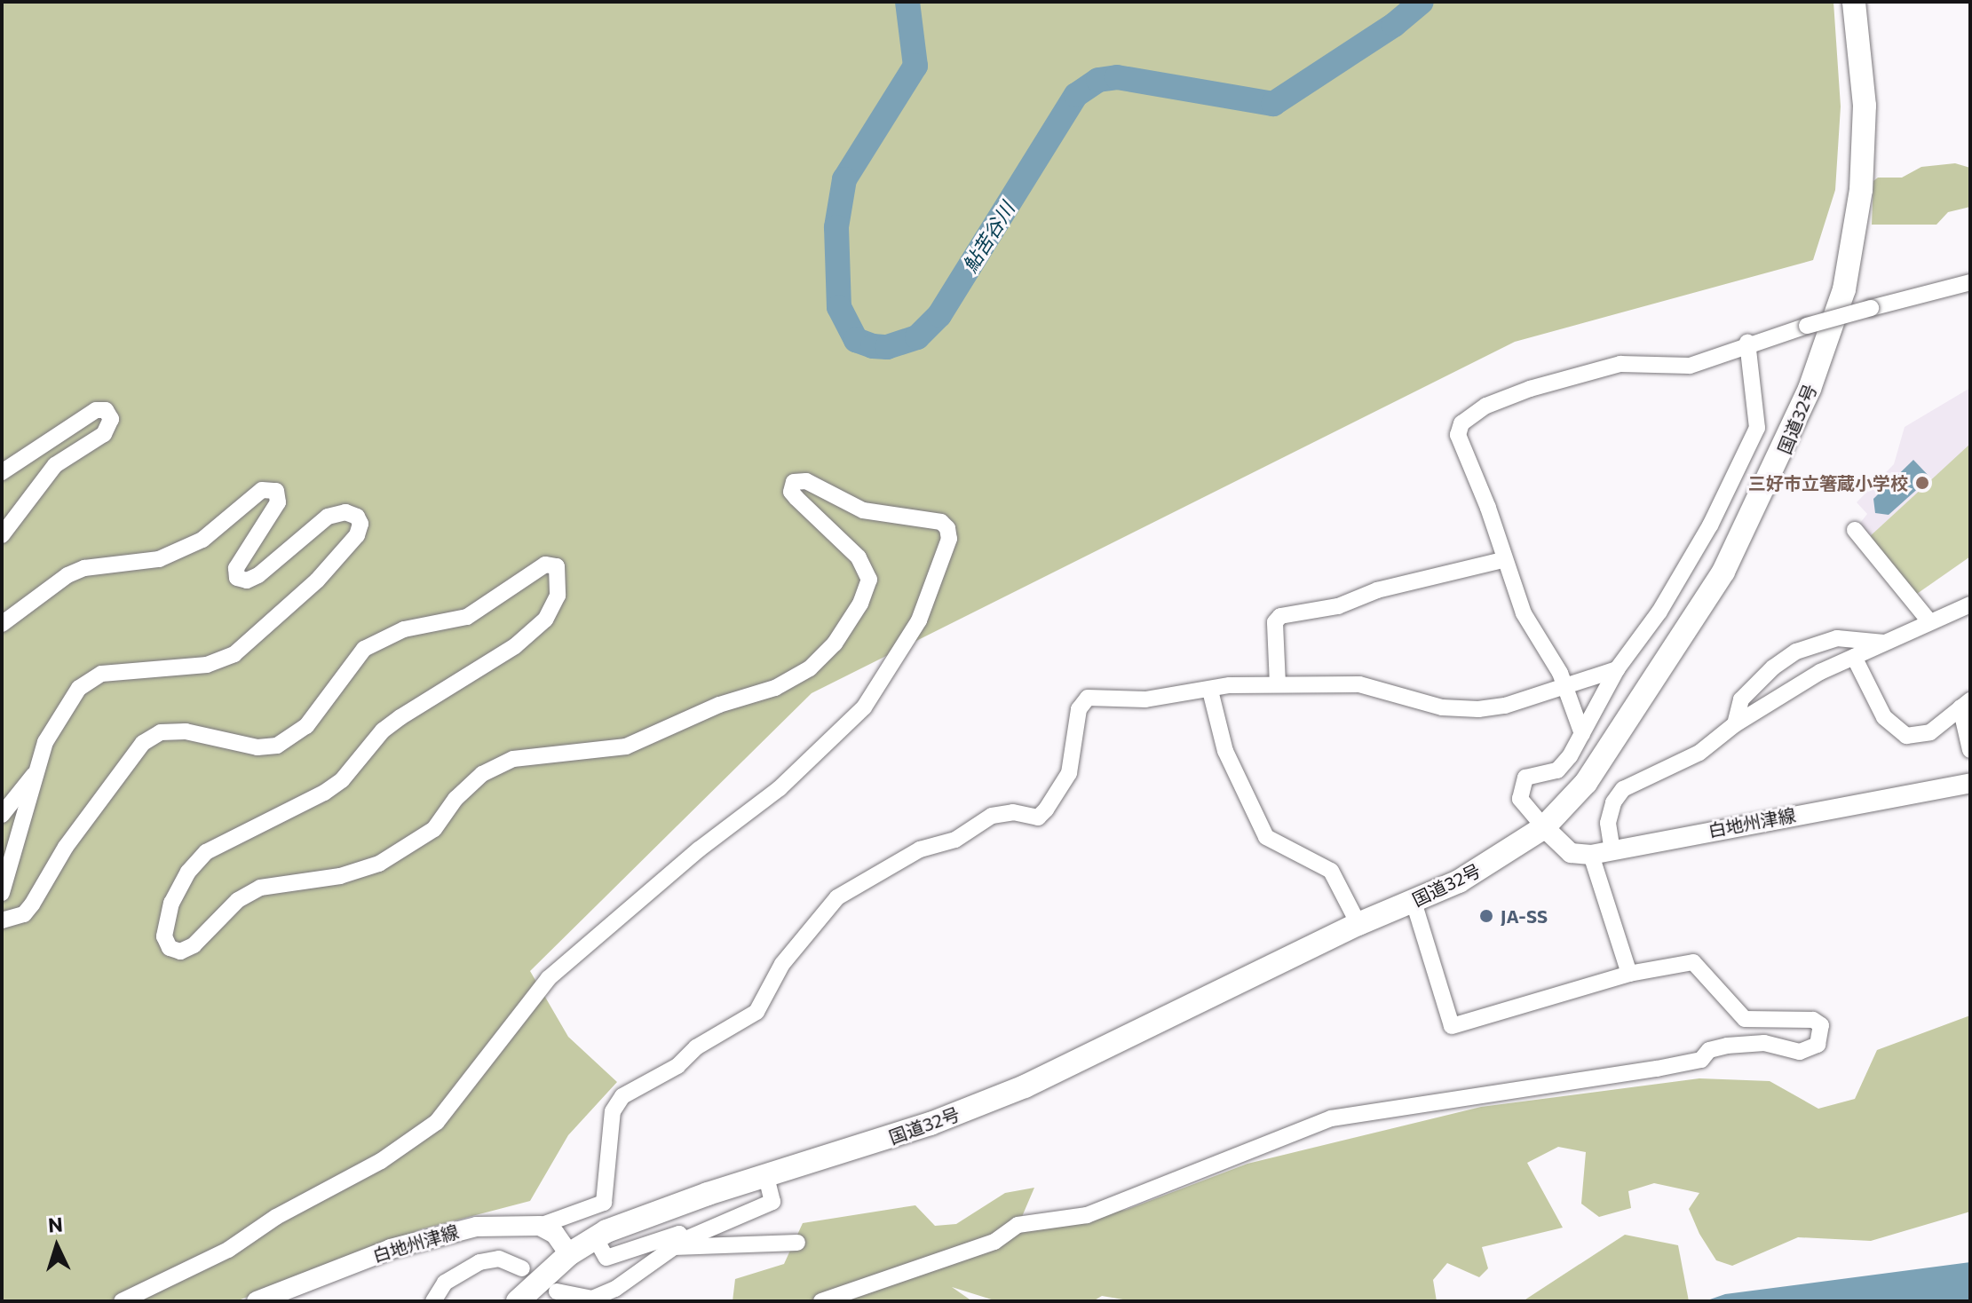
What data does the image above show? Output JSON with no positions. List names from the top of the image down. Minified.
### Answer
{"streets":{"highway":["国道32号"],"main road":["白地州津線"]},"water":["鮎苦谷川"],"places":["三好市立箸蔵小学校","JA-SS"],"north":"top"}
